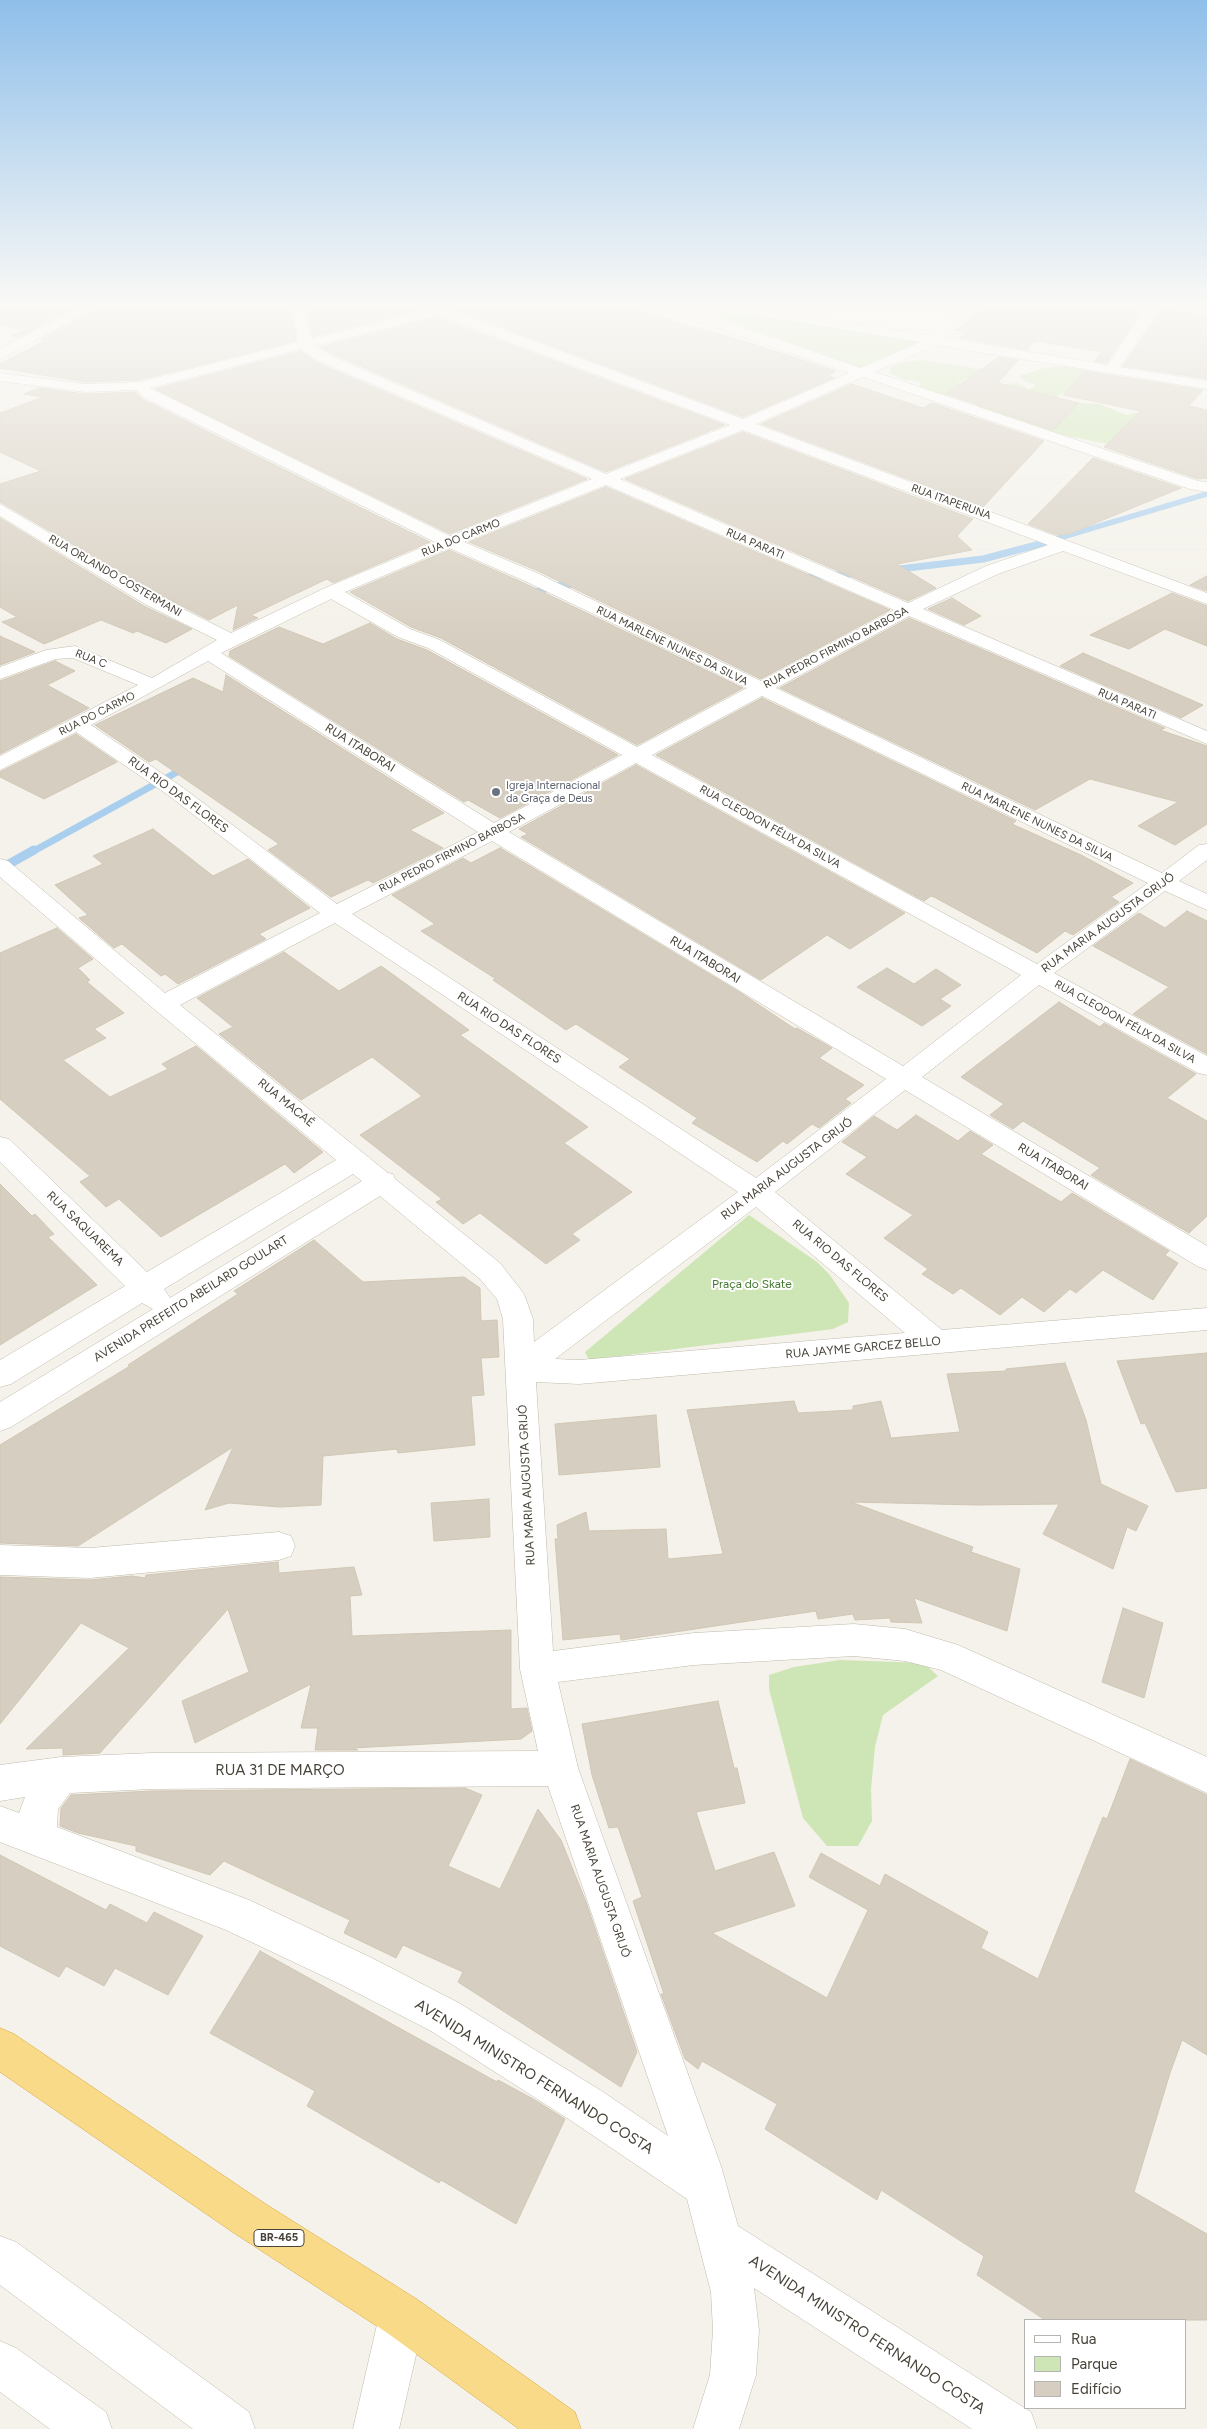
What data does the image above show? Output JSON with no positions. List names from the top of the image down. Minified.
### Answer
{"streets":{"highway":["BR-465"],"street":["RUA ITAPERUNA","RUA DO CARMO","RUA PARATI","RUA ORLANDO COSTERMANI","RUA MARLENE NUNES DA SILVA","RUA PEDRO FIRMINO BARBOSA","RUA C","RUA ITABORAI","RUA RIO DAS FLORES","RUA CLEODON FÉLIX DA SILVA","RUA MARIA AUGUSTA GRIJÓ","RUA MACAÉ","RUA SAQUAREMA","AVENIDA PREFEITO ABEILARD GOULART","RUA JAYME GARCEZ BELLO","RUA 31 DE MARÇO","AVENIDA MINISTRO FERNANDO COSTA"]},"crossings":[["RUA ITAPERUNA","RUA DO CARMO"],["RUA ITAPERUNA","RUA PEDRO FIRMINO BARBOSA"],["RUA DO CARMO","RUA PARATI"],["RUA DO CARMO","RUA ORLANDO COSTERMANI"],["RUA DO CARMO","RUA MARLENE NUNES DA SILVA"],["RUA DO CARMO","RUA C"],["RUA DO CARMO","RUA ITABORAI"],["RUA DO CARMO","RUA RIO DAS FLORES"],["RUA DO CARMO","RUA CLEODON FÉLIX DA SILVA"],["RUA PARATI","RUA PEDRO FIRMINO BARBOSA"],["RUA MARLENE NUNES DA SILVA","RUA PEDRO FIRMINO BARBOSA"],["RUA MARLENE NUNES DA SILVA","RUA MARIA AUGUSTA GRIJÓ"],["RUA PEDRO FIRMINO BARBOSA","RUA ITABORAI"],["RUA PEDRO FIRMINO BARBOSA","RUA RIO DAS FLORES"],["RUA PEDRO FIRMINO BARBOSA","RUA CLEODON FÉLIX DA SILVA"],["RUA PEDRO FIRMINO BARBOSA","RUA MACAÉ"],["RUA ITABORAI","RUA MARIA AUGUSTA GRIJÓ"],["RUA RIO DAS FLORES","RUA MARIA AUGUSTA GRIJÓ"],["RUA RIO DAS FLORES","RUA JAYME GARCEZ BELLO"],["RUA CLEODON FÉLIX DA SILVA","RUA MARIA AUGUSTA GRIJÓ"],["RUA MARIA AUGUSTA GRIJÓ","RUA MACAÉ"],["RUA MARIA AUGUSTA GRIJÓ","RUA JAYME GARCEZ BELLO"],["RUA MARIA AUGUSTA GRIJÓ","RUA 31 DE MARÇO"],["RUA MARIA AUGUSTA GRIJÓ","AVENIDA MINISTRO FERNANDO COSTA"],["RUA MACAÉ","AVENIDA PREFEITO ABEILARD GOULART"],["RUA MACAÉ","RUA JAYME GARCEZ BELLO"],["RUA SAQUAREMA","AVENIDA PREFEITO ABEILARD GOULART"]],"parks":["Praça do Skate"],"places":["Igreja Internacional da Graça de Deus"],"legend":["Rua","Parque","Edifício"]}
